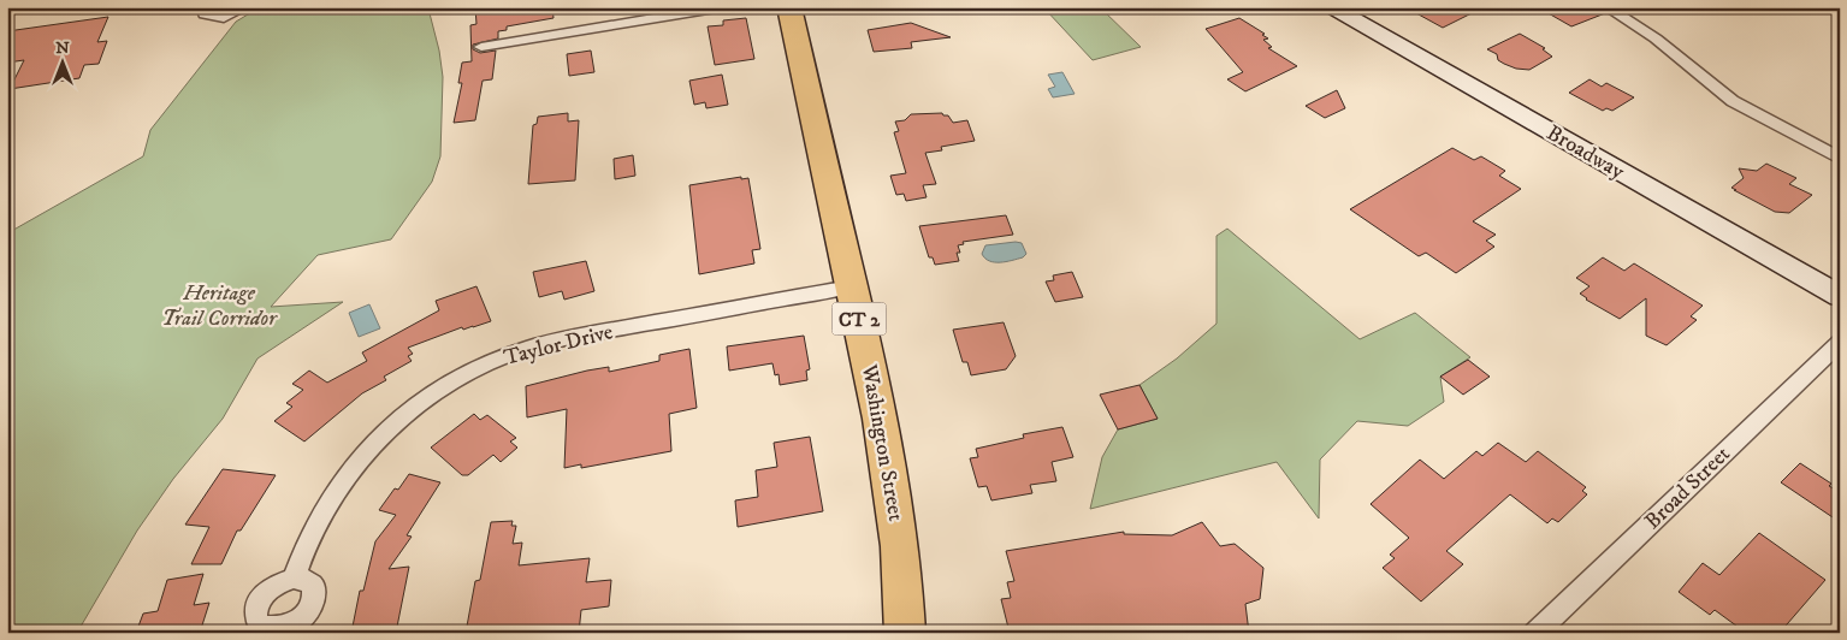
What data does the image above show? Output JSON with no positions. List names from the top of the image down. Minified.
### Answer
{"streets":{"highway":["CT 2","Washington Street"],"main road":["Broadway"],"street":["Taylor Drive","Broad Street"]},"crossings":[["Taylor Drive","Washington Street"]],"parks":["Heritage Trail Corridor"],"north":"top"}
